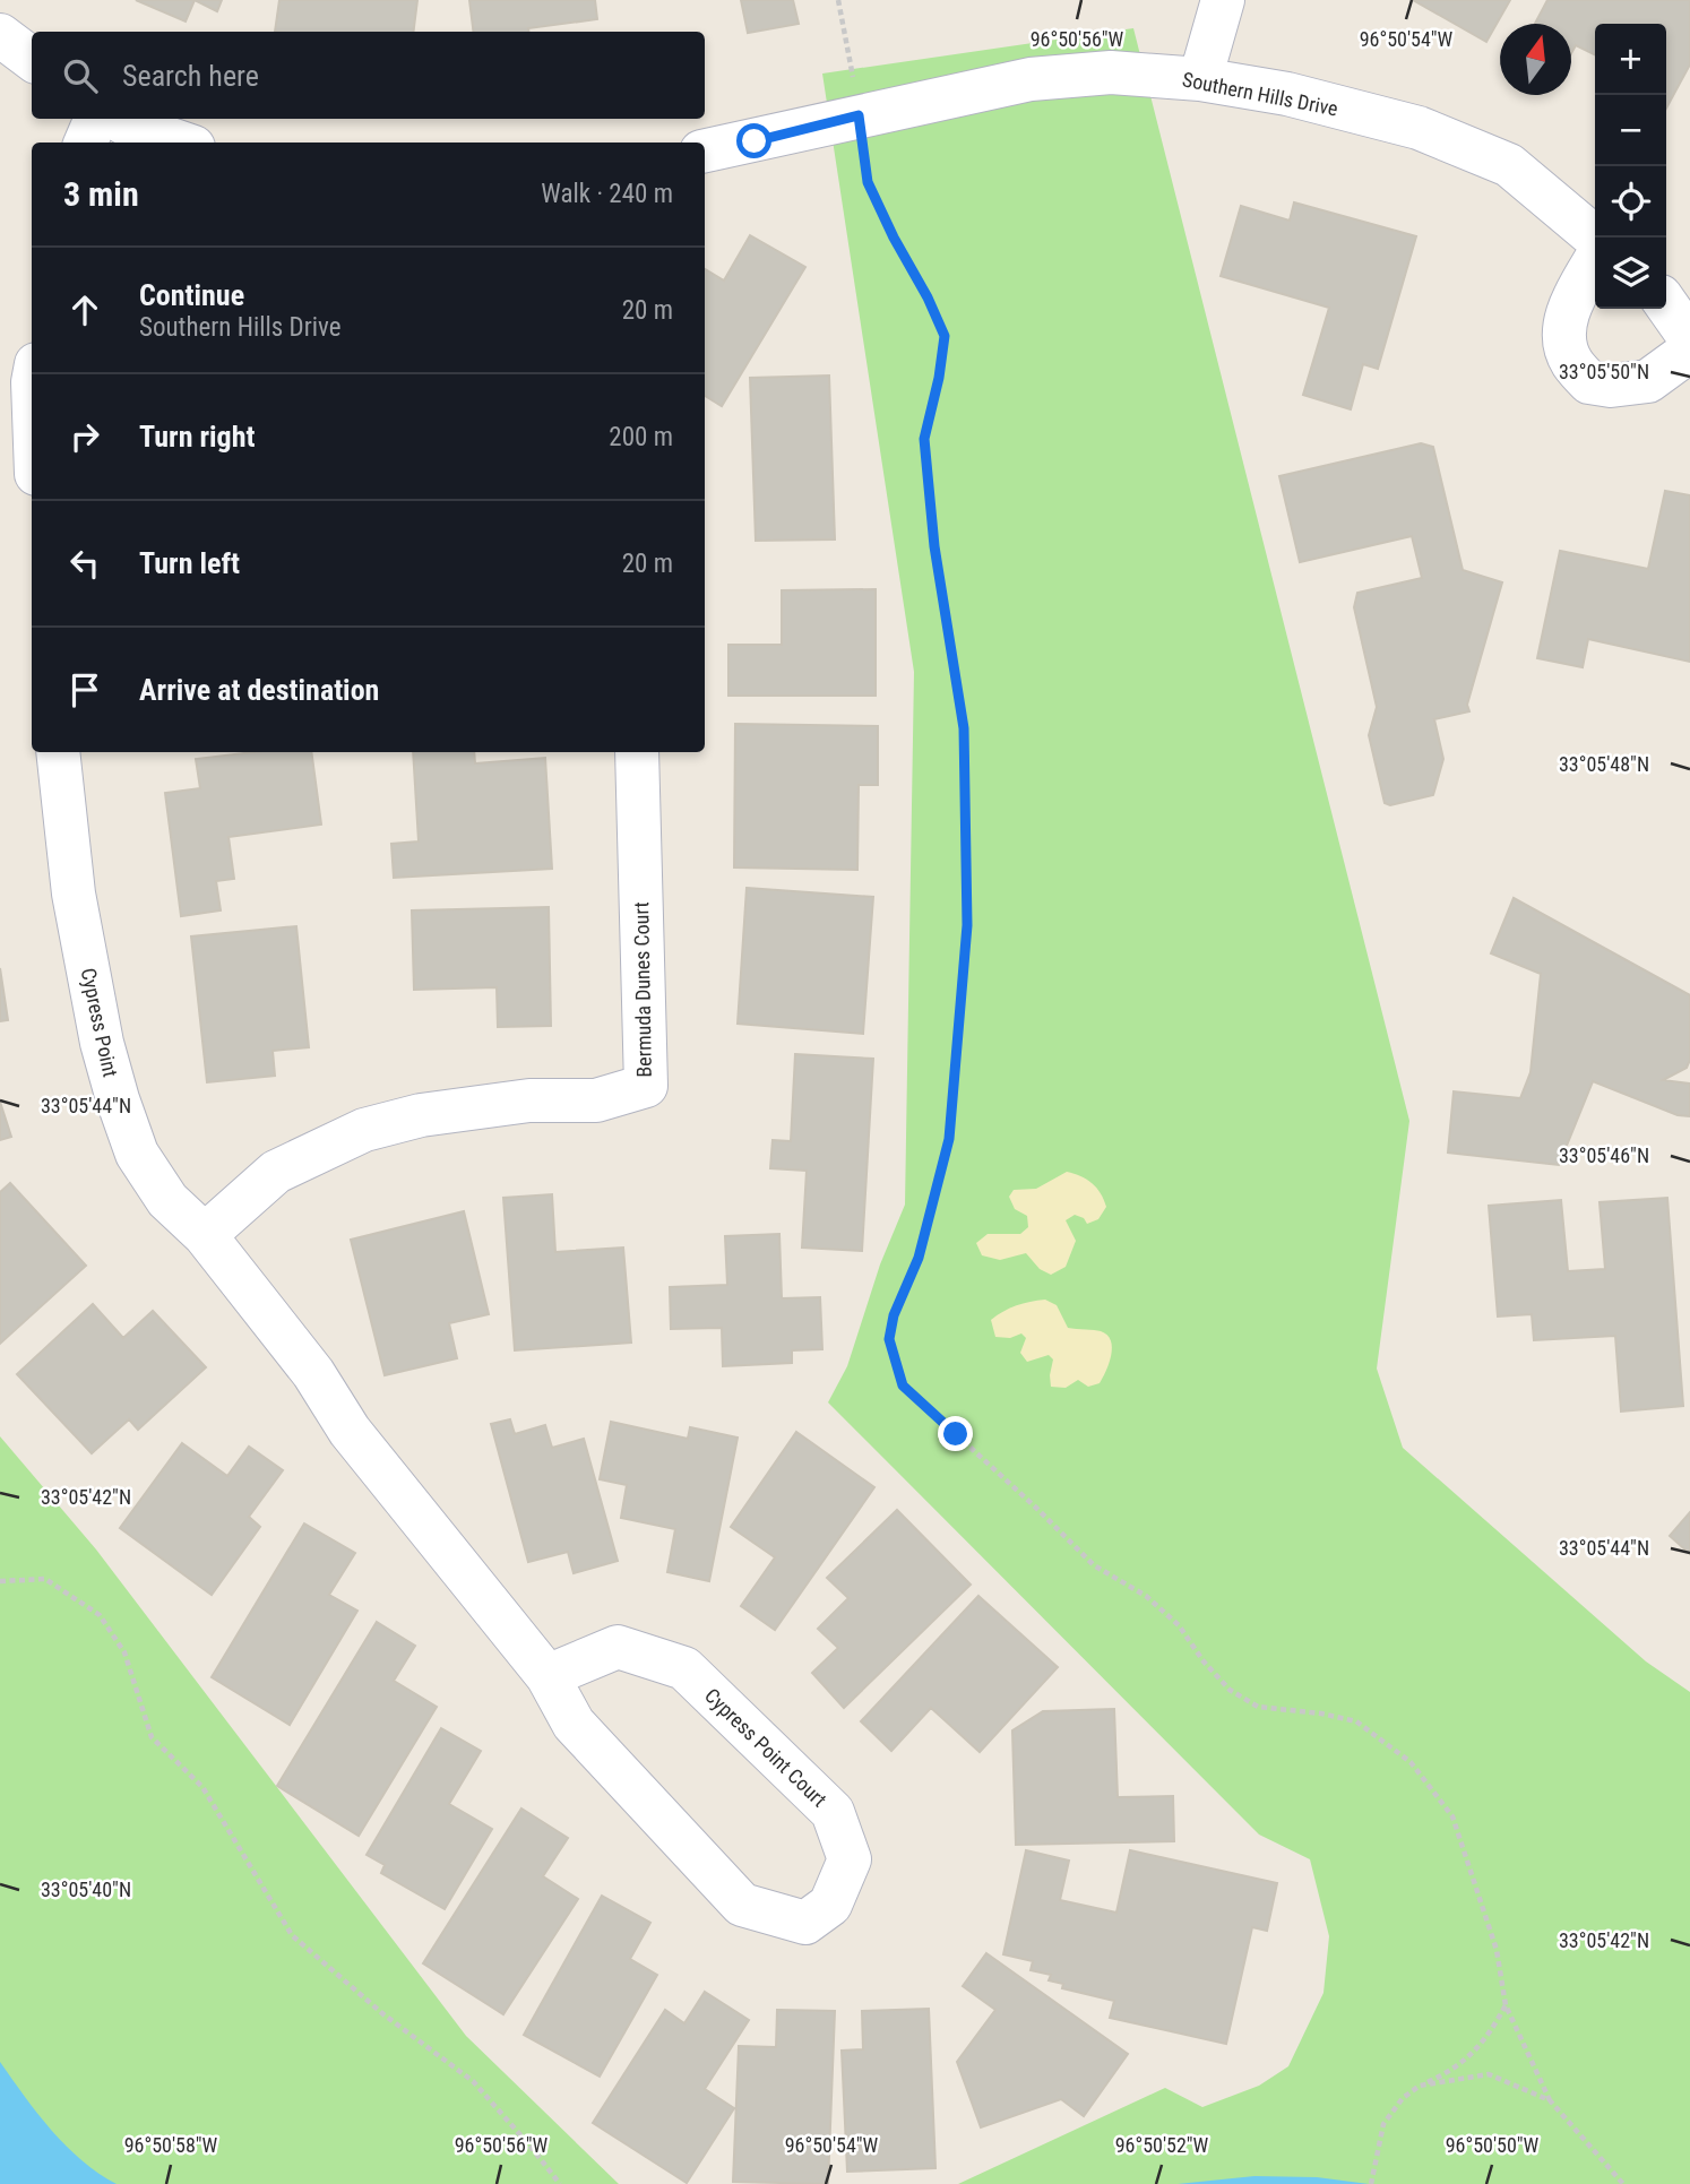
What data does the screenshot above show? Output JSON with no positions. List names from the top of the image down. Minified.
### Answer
{"streets":{"street":["Southern Hills Drive","Bermuda Dunes Court","Cypress Point","Cypress Point Court"]},"crossings":[["Bermuda Dunes Court","Cypress Point"],["Cypress Point","Cypress Point Court"]],"north":"top","page":{"map_buttons":["+","−"],"search":"Search here","heading":["3 min","Walk · 240 m"],"list":[["Continue","Southern Hills Drive","20 m"],["Turn right","200 m"],["Turn left","20 m"],"Arrive at destination"]},"coordinates":["96°50'56\"W","96°50'54\"W","33°05'50\"N","33°05'48\"N","33°05'44\"N","33°05'46\"N","33°05'42\"N","33°05'40\"N","96°50'58\"W","96°50'52\"W","96°50'50\"W"]}
